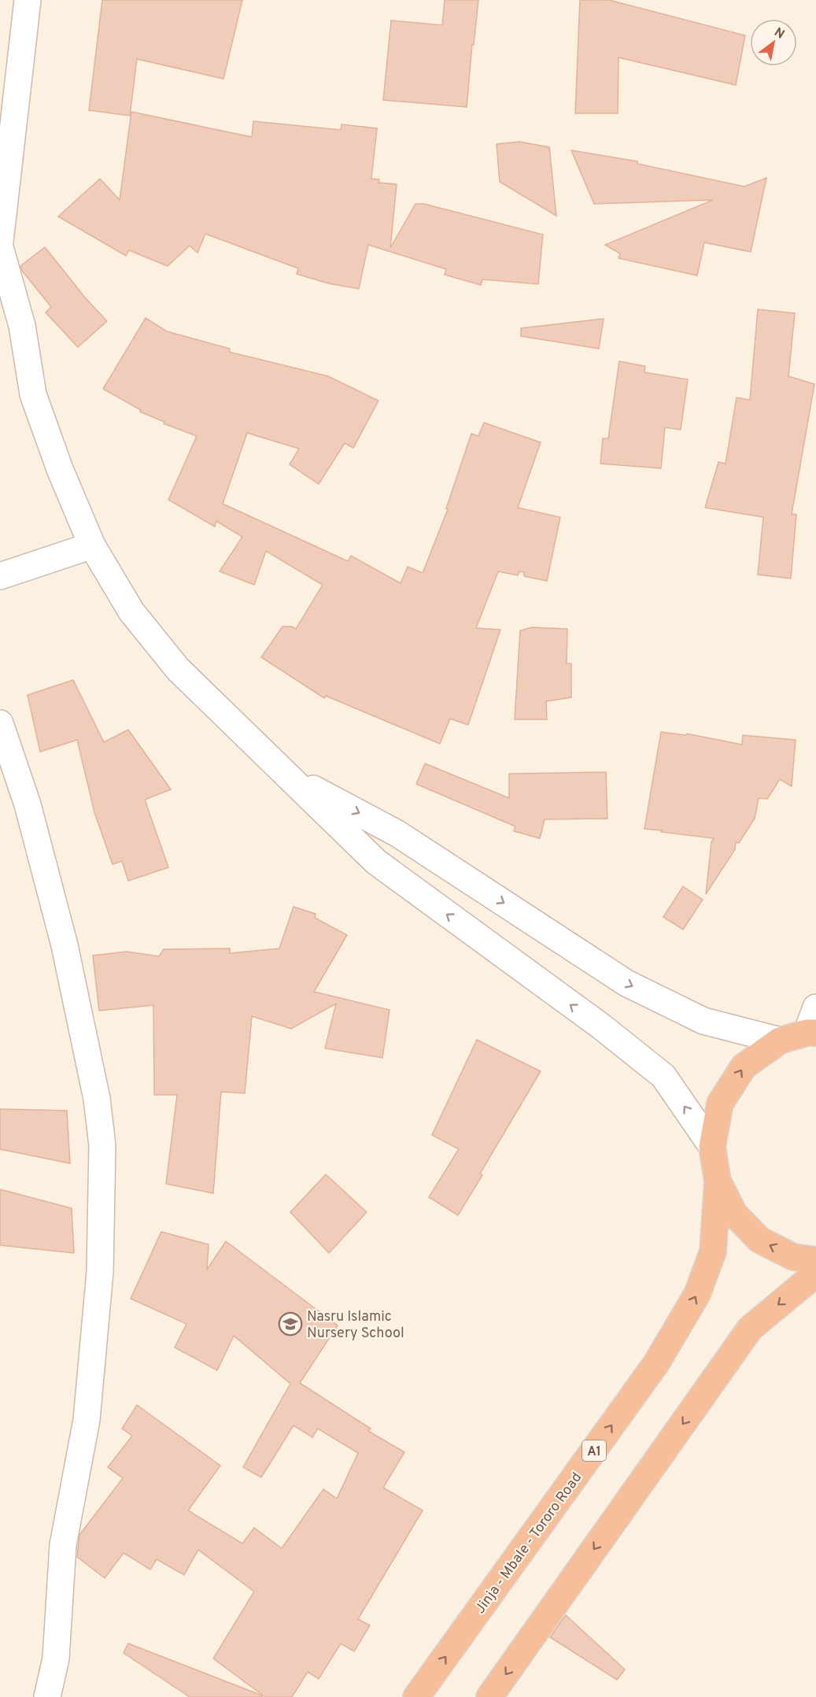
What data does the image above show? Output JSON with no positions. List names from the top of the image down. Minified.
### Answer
{"streets":{"highway":["A1","Jinja - Mbale - Tororo Road"]},"crossings":[["A1","Jinja - Mbale - Tororo Road"]],"places":{"school or university":["Nasru Islamic Nursery School"]},"north":"top right"}
